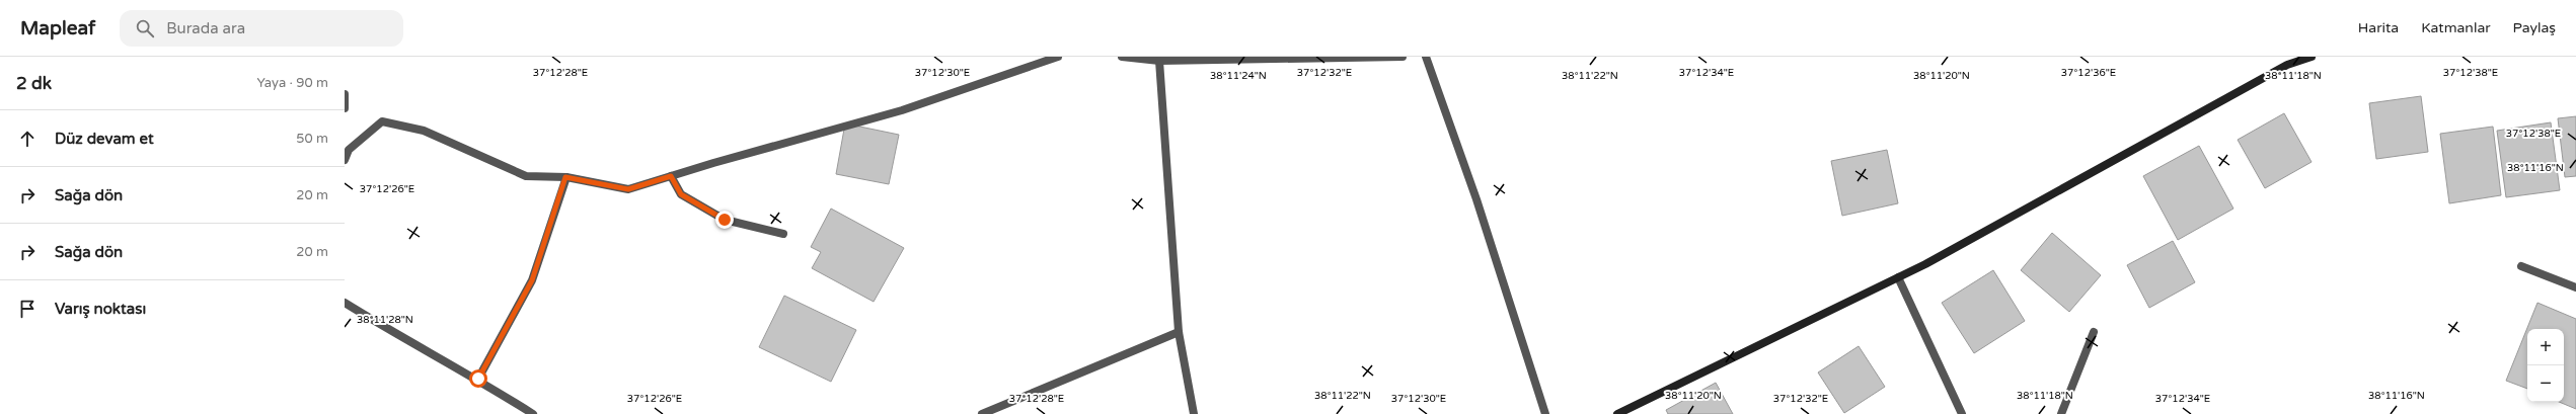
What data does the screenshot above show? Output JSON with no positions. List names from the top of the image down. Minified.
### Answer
{"page":{"header":"Mapleaf","search":"Burada ara","nav":["Harita","Katmanlar","Paylaş"],"heading":["2 dk","Yaya · 90 m"],"list":[["Düz devam et","50 m"],["Sağa dön","20 m"],["Sağa dön","20 m"],"Varış noktası"],"map_buttons":["+","−"]},"coordinates":["37°12'38\"E","37°12'34\"E","37°12'28\"E","37°12'30\"E","37°12'32\"E","37°12'36\"E","38°11'24\"N","38°11'22\"N","38°11'20\"N","38°11'18\"N","38°11'16\"N","37°12'26\"E","38°11'28\"N"]}
